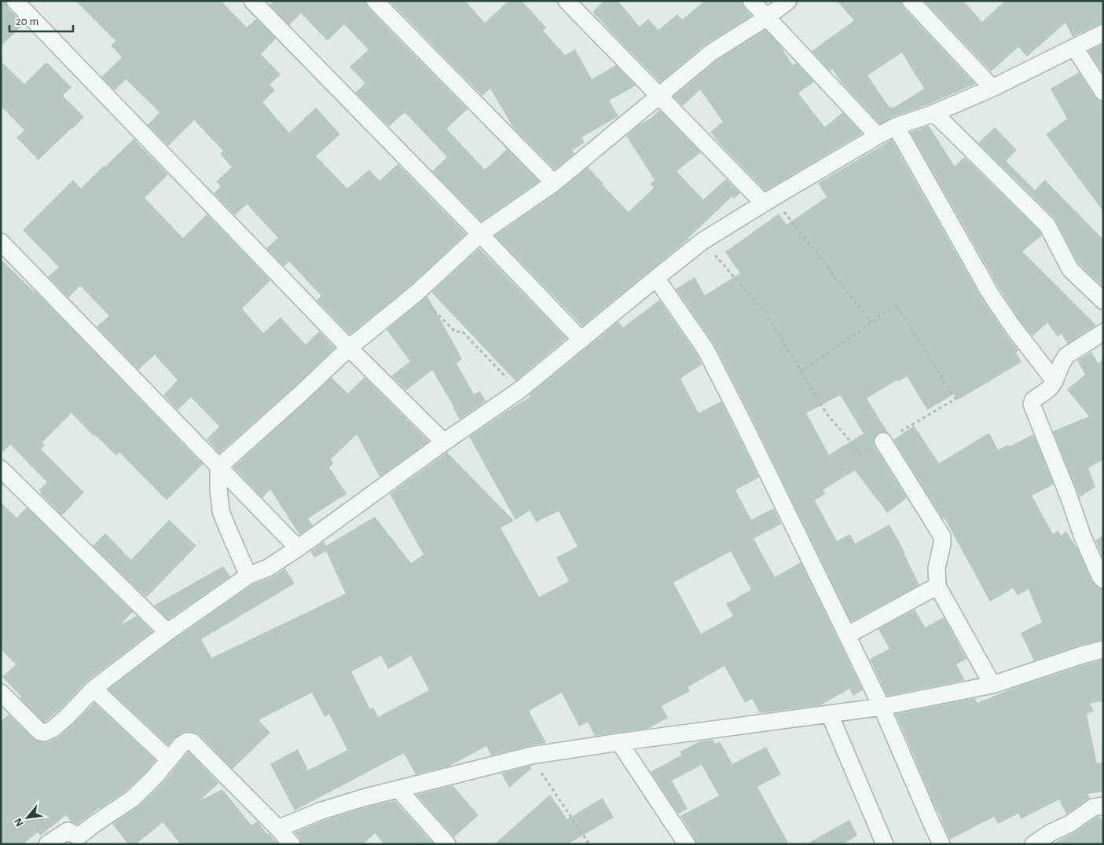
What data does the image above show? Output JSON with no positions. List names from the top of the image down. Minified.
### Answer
{"scale_bar":"20 m","north":"bottom left"}
